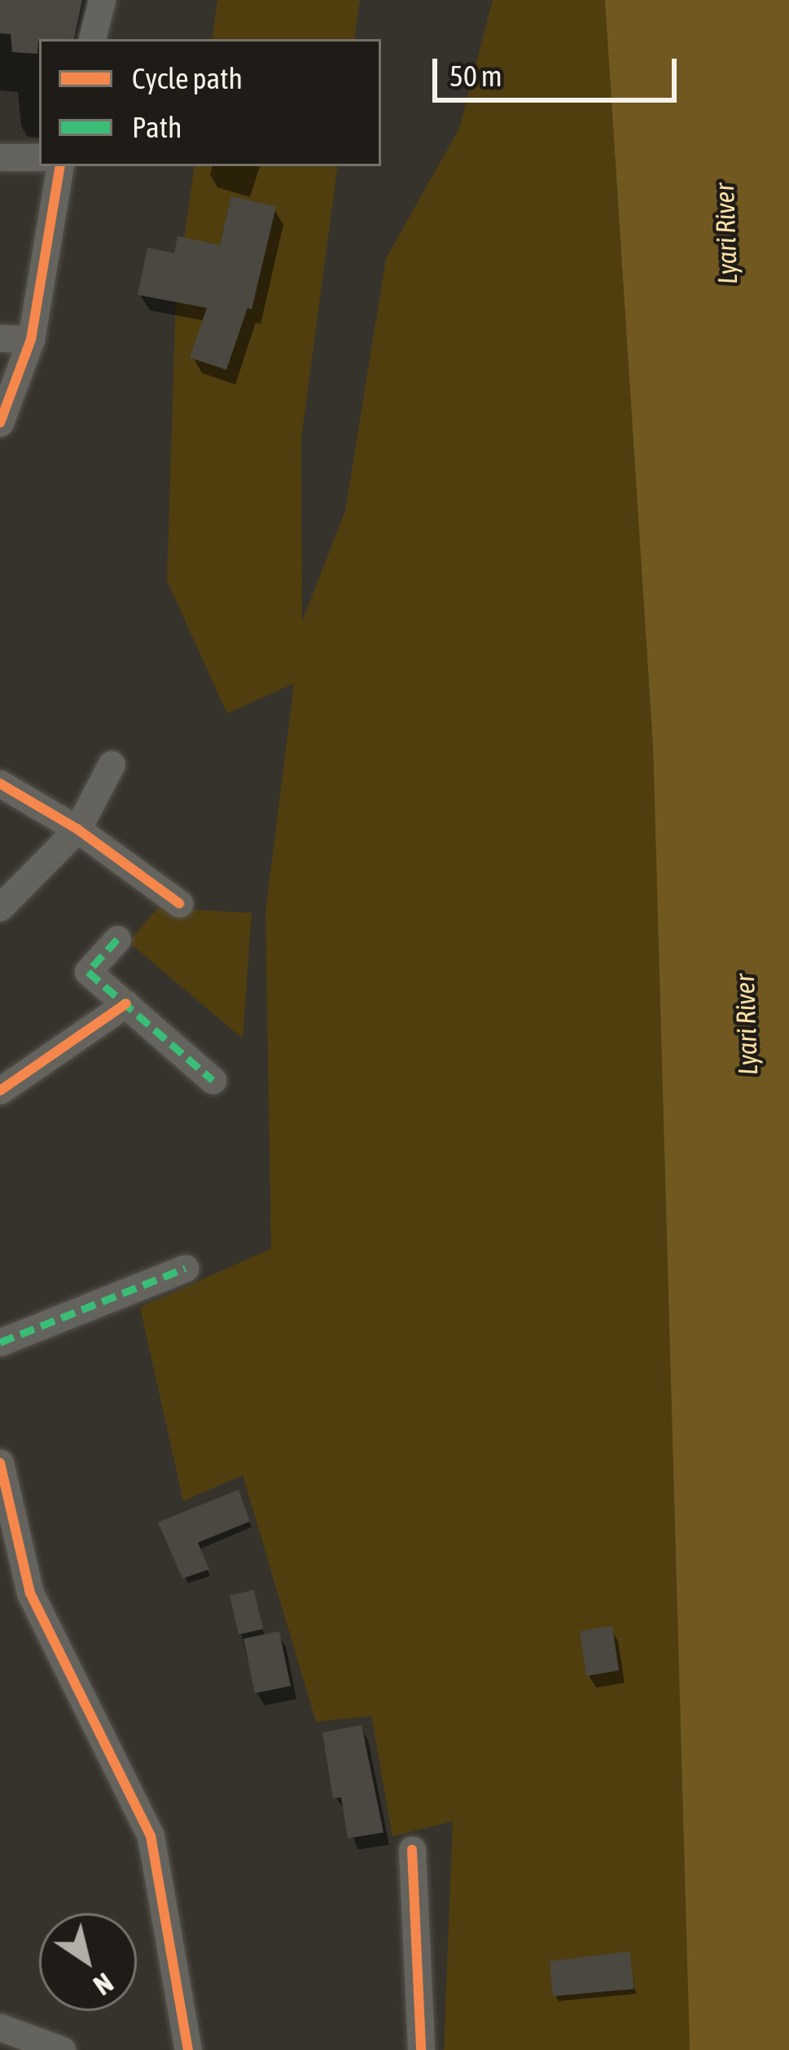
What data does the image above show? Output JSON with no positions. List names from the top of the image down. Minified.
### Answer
{"water":["Lyari River"],"legend":["Cycle path","Path"],"scale_bar":"50 m","north":"bottom right"}
